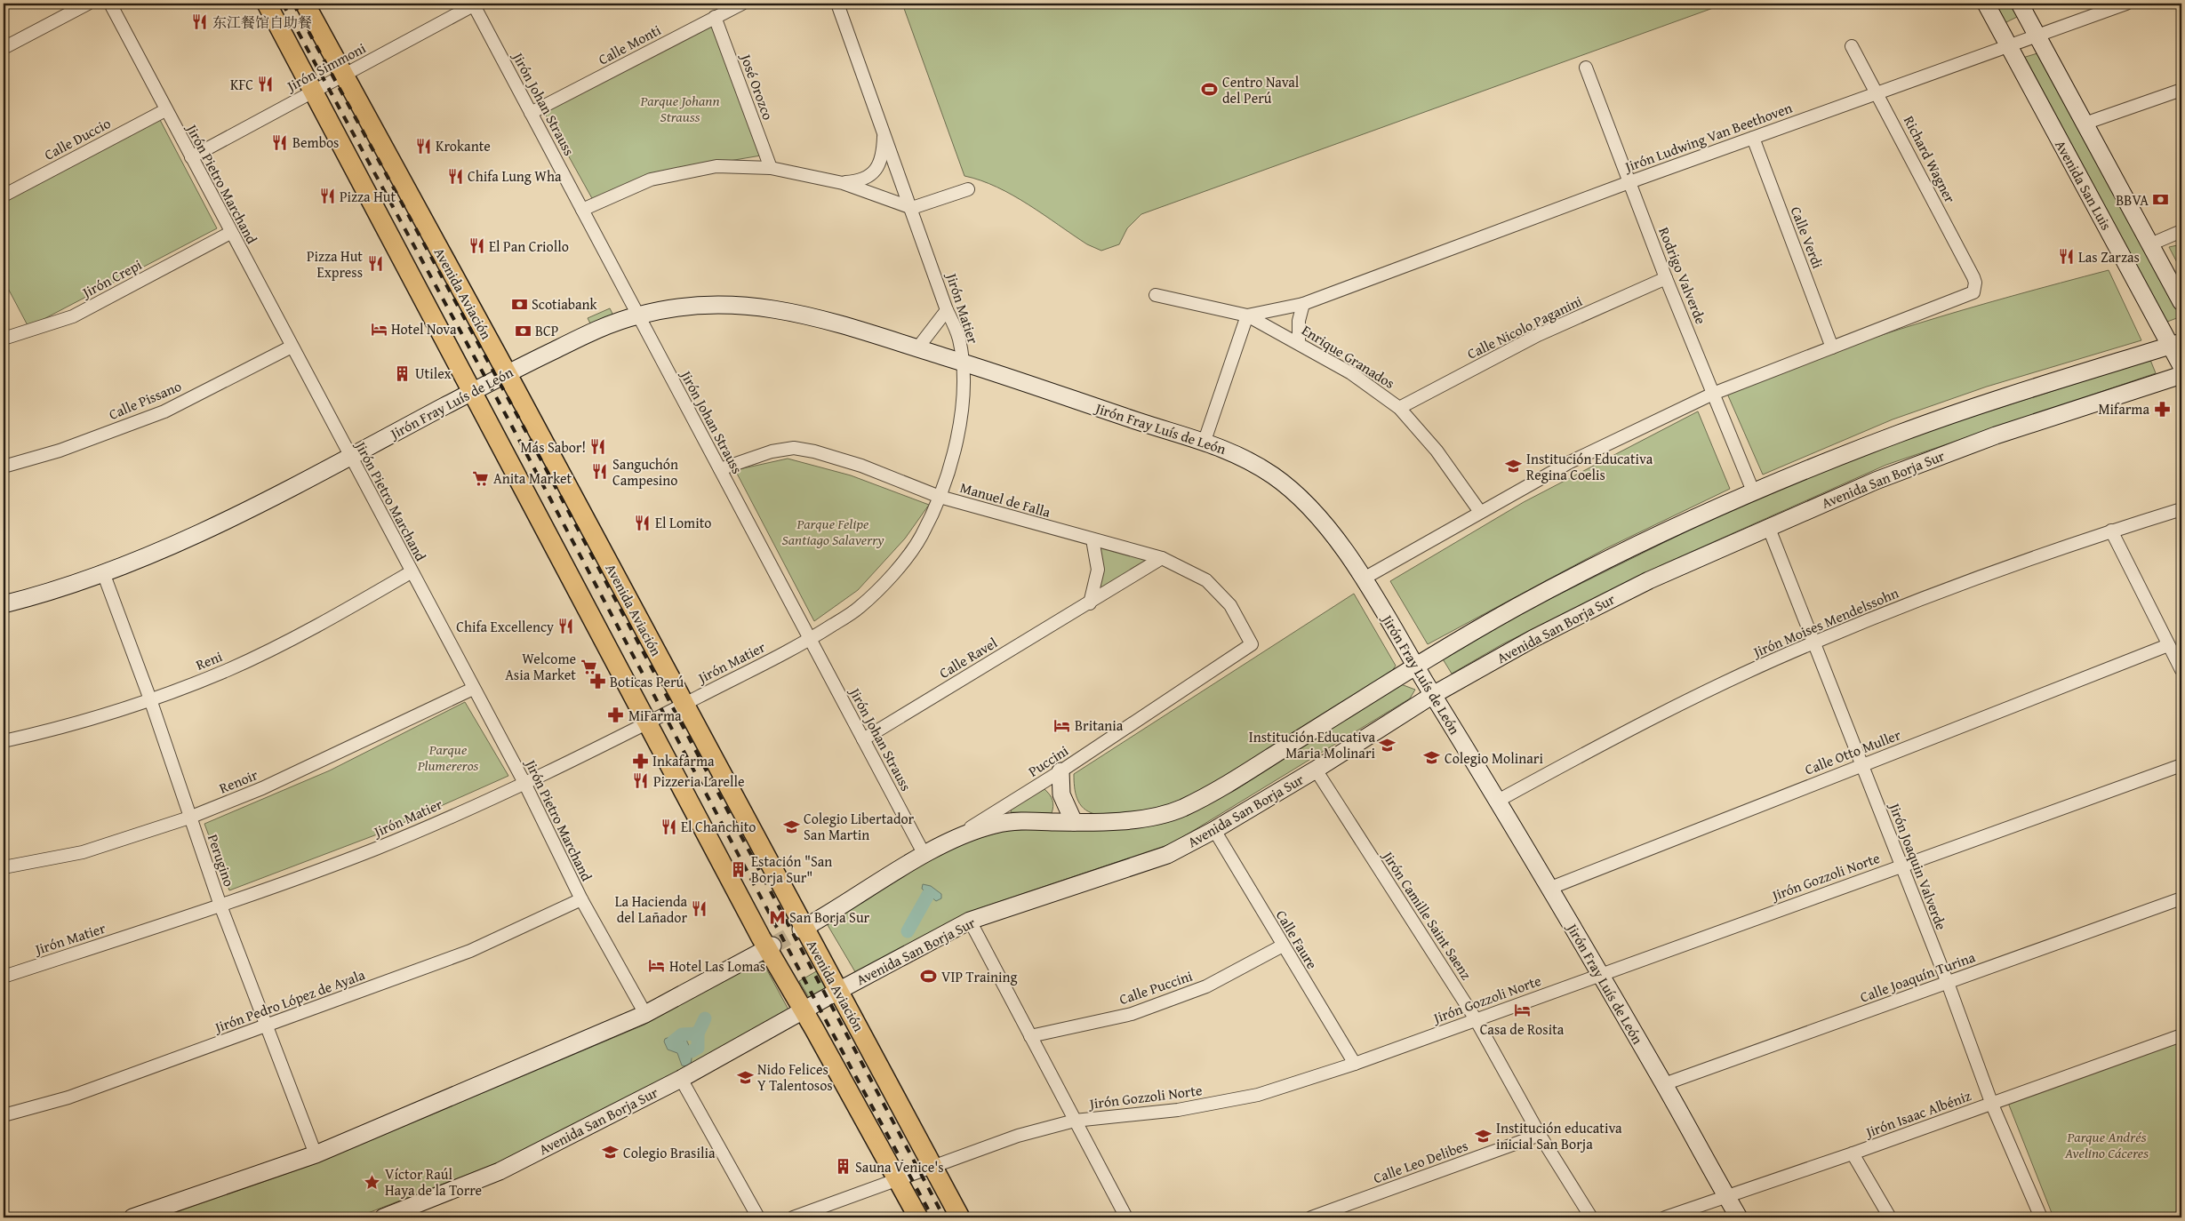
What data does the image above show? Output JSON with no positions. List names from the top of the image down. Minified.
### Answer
{"streets":{"main road":["Avenida San Luis","Avenida Aviación","Jirón Fray Luís de León","Avenida San Borja Sur"],"street":["Calle Monti","Jirón Simmoni","José Orozco","Jirón Johan Strauss","Jirón Ludwing Van Beethoven","Calle Duccio","Richard Wagner","Jirón Pietro Marchand","Calle Verdi","Rodrigo Valverde","Jirón Crepi","Jirón Matier","Calle Nicolo Paganini","Enrique Granados","Calle Pissano","Manuel de Falla","Jirón Moises Mendelssohn","Calle Ravel","Reni","Calle Otto Muller","Puccini","Renoir","Perugino","Jirón Joaquin Valverde","Jirón Gozzoli Norte","Jirón Camille Saint Saenz","Calle Faure","Calle Joaquín Turina","Calle Puccini","Jirón Pedro López de Ayala","Jirón Isaac Albéniz","Calle Leo Delibes"]},"crossings":[["Calle Monti","José Orozco"],["Calle Monti","Jirón Johan Strauss"],["Jirón Simmoni","Jirón Johan Strauss"],["Jirón Simmoni","Jirón Pietro Marchand"],["Jirón Simmoni","Avenida Aviación"],["Jirón Johan Strauss","Jirón Matier"],["Jirón Johan Strauss","Jirón Fray Luís de León"],["Jirón Johan Strauss","Manuel de Falla"],["Jirón Johan Strauss","Calle Ravel"],["Jirón Ludwing Van Beethoven","Richard Wagner"],["Jirón Ludwing Van Beethoven","Avenida San Luis"],["Jirón Ludwing Van Beethoven","Calle Verdi"],["Jirón Ludwing Van Beethoven","Rodrigo Valverde"],["Jirón Ludwing Van Beethoven","Enrique Granados"],["Calle Duccio","Jirón Pietro Marchand"],["Richard Wagner","Calle Verdi"],["Jirón Pietro Marchand","Jirón Crepi"],["Jirón Pietro Marchand","Jirón Matier"],["Jirón Pietro Marchand","Calle Pissano"],["Jirón Pietro Marchand","Jirón Fray Luís de León"],["Jirón Pietro Marchand","Reni"],["Jirón Pietro Marchand","Renoir"],["Jirón Pietro Marchand","Jirón Pedro López de Ayala"],["Rodrigo Valverde","Calle Nicolo Paganini"],["Avenida Aviación","Jirón Matier"],["Avenida Aviación","Jirón Fray Luís de León"],["Avenida Aviación","Avenida San Borja Sur"],["Avenida Aviación","Jirón Gozzoli Norte"],["Jirón Matier","Jirón Fray Luís de León"],["Jirón Matier","Manuel de Falla"],["Jirón Matier","Perugino"],["Calle Nicolo Paganini","Enrique Granados"],["Jirón Fray Luís de León","Avenida San Borja Sur"],["Jirón Fray Luís de León","Jirón Moises Mendelssohn"],["Jirón Fray Luís de León","Calle Otto Muller"],["Jirón Fray Luís de León","Perugino"],["Jirón Fray Luís de León","Jirón Gozzoli Norte"],["Jirón Fray Luís de León","Calle Joaquín Turina"],["Jirón Fray Luís de León","Jirón Isaac Albéniz"],["Avenida San Borja Sur","Jirón Joaquin Valverde"],["Avenida San Borja Sur","Jirón Camille Saint Saenz"],["Avenida San Borja Sur","Calle Faure"],["Manuel de Falla","Calle Ravel"],["Manuel de Falla","Puccini"],["Jirón Moises Mendelssohn","Jirón Joaquin Valverde"],["Reni","Perugino"],["Calle Otto Muller","Jirón Joaquin Valverde"],["Renoir","Perugino"],["Perugino","Jirón Pedro López de Ayala"],["Jirón Joaquin Valverde","Jirón Gozzoli Norte"],["Jirón Joaquin Valverde","Calle Joaquín Turina"],["Jirón Joaquin Valverde","Jirón Isaac Albéniz"],["Jirón Gozzoli Norte","Jirón Camille Saint Saenz"],["Jirón Gozzoli Norte","Calle Faure"],["Jirón Camille Saint Saenz","Calle Leo Delibes"],["Calle Faure","Calle Puccini"]],"parks":["Parque Johann Strauss","Parque Felipe Santiago Salaverry","Parque Plumereros","Parque Andrés Avelino Cáceres"],"places":{"restaurant":["东江餐馆自助餐","KFC","Bembos","Krokante","Chifa Lung Wha","Pizza Hut","El Pan Criollo","Las Zarzas","Pizza Hut Express","Más Sabor!","Sanguchón Campesino","El Lomito","Chifa Excellency","Pizzeria Larelle","El Chanchito","La Hacienda del Lañador"],"sports":["Centro Naval del Perú","VIP Training"],"bank":["BBVA","Scotiabank","BCP"],"hotel":["Hotel Nova","Britania","Hotel Las Lomas","Casa de Rosita"],"building":["Utilex","Estación \"San Borja Sur\"","Sauna Venice's"],"pharmacy":["Mifarma","Boticas Perú","MiFarma","Inkafarma"],"school or university":["Institución Educativa Regina Coelis","Institución Educativa Maria Molinari","Colegio Molinari","Colegio Libertador San Martin","Nido Felices Y Talentosos","Institución educativa inicial San Borja","Colegio Brasilia"],"supermarket":["Anita Market","Welcome Asia Market"],"metro station":["San Borja Sur"],"place":["Víctor Raúl Haya de la Torre"]}}
